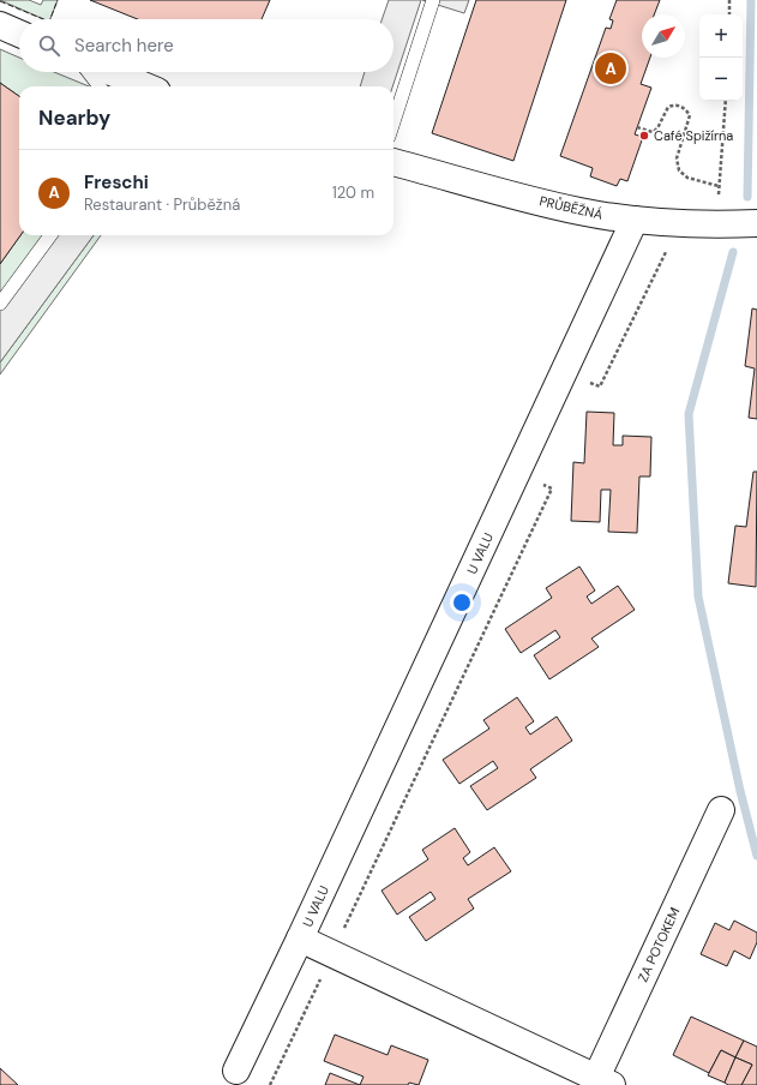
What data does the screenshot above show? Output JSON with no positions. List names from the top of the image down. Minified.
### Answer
{"streets":{"street":["PRŮBĚŽNÁ","U VALU","ZA POTOKEM"]},"crossings":[["PRŮBĚŽNÁ","U VALU"],["U VALU","ZA POTOKEM"]],"places":["Café Spižírna"],"north":"top right","page":{"map_buttons":["+","−"],"search":"Search here","pins":"A","heading":"Nearby","list":[{"mark":"A","name":"Freschi","note":"Restaurant · Průběžná","value":"120 m"}]}}
